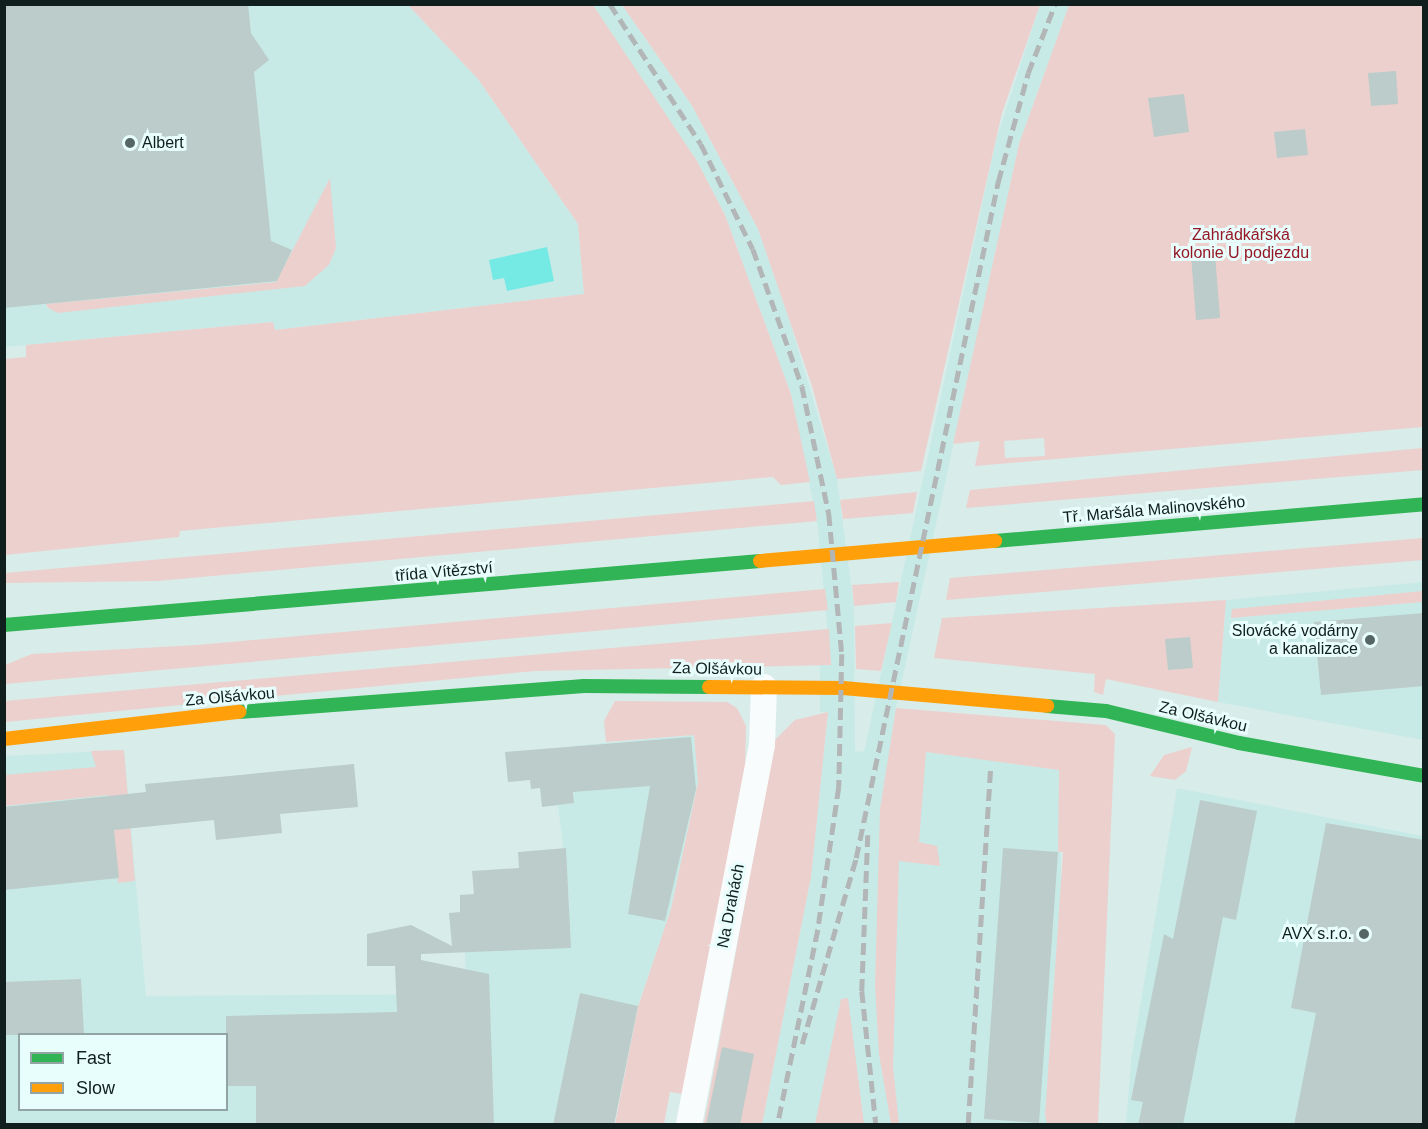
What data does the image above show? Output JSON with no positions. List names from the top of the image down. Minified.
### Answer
{"streets":{"street":["Tř. Maršála Malinovského","třída Vítězství","Za Olšávkou","Na Drahách"]},"crossings":[["Tř. Maršála Malinovského","třída Vítězství"],["Za Olšávkou","Na Drahách"]],"parks":["Zahrádkářská kolonie U podjezdu"],"places":["Albert","Slovácké vodárny a kanalizace","AVX s.r.o."],"legend":["Fast","Slow"]}
